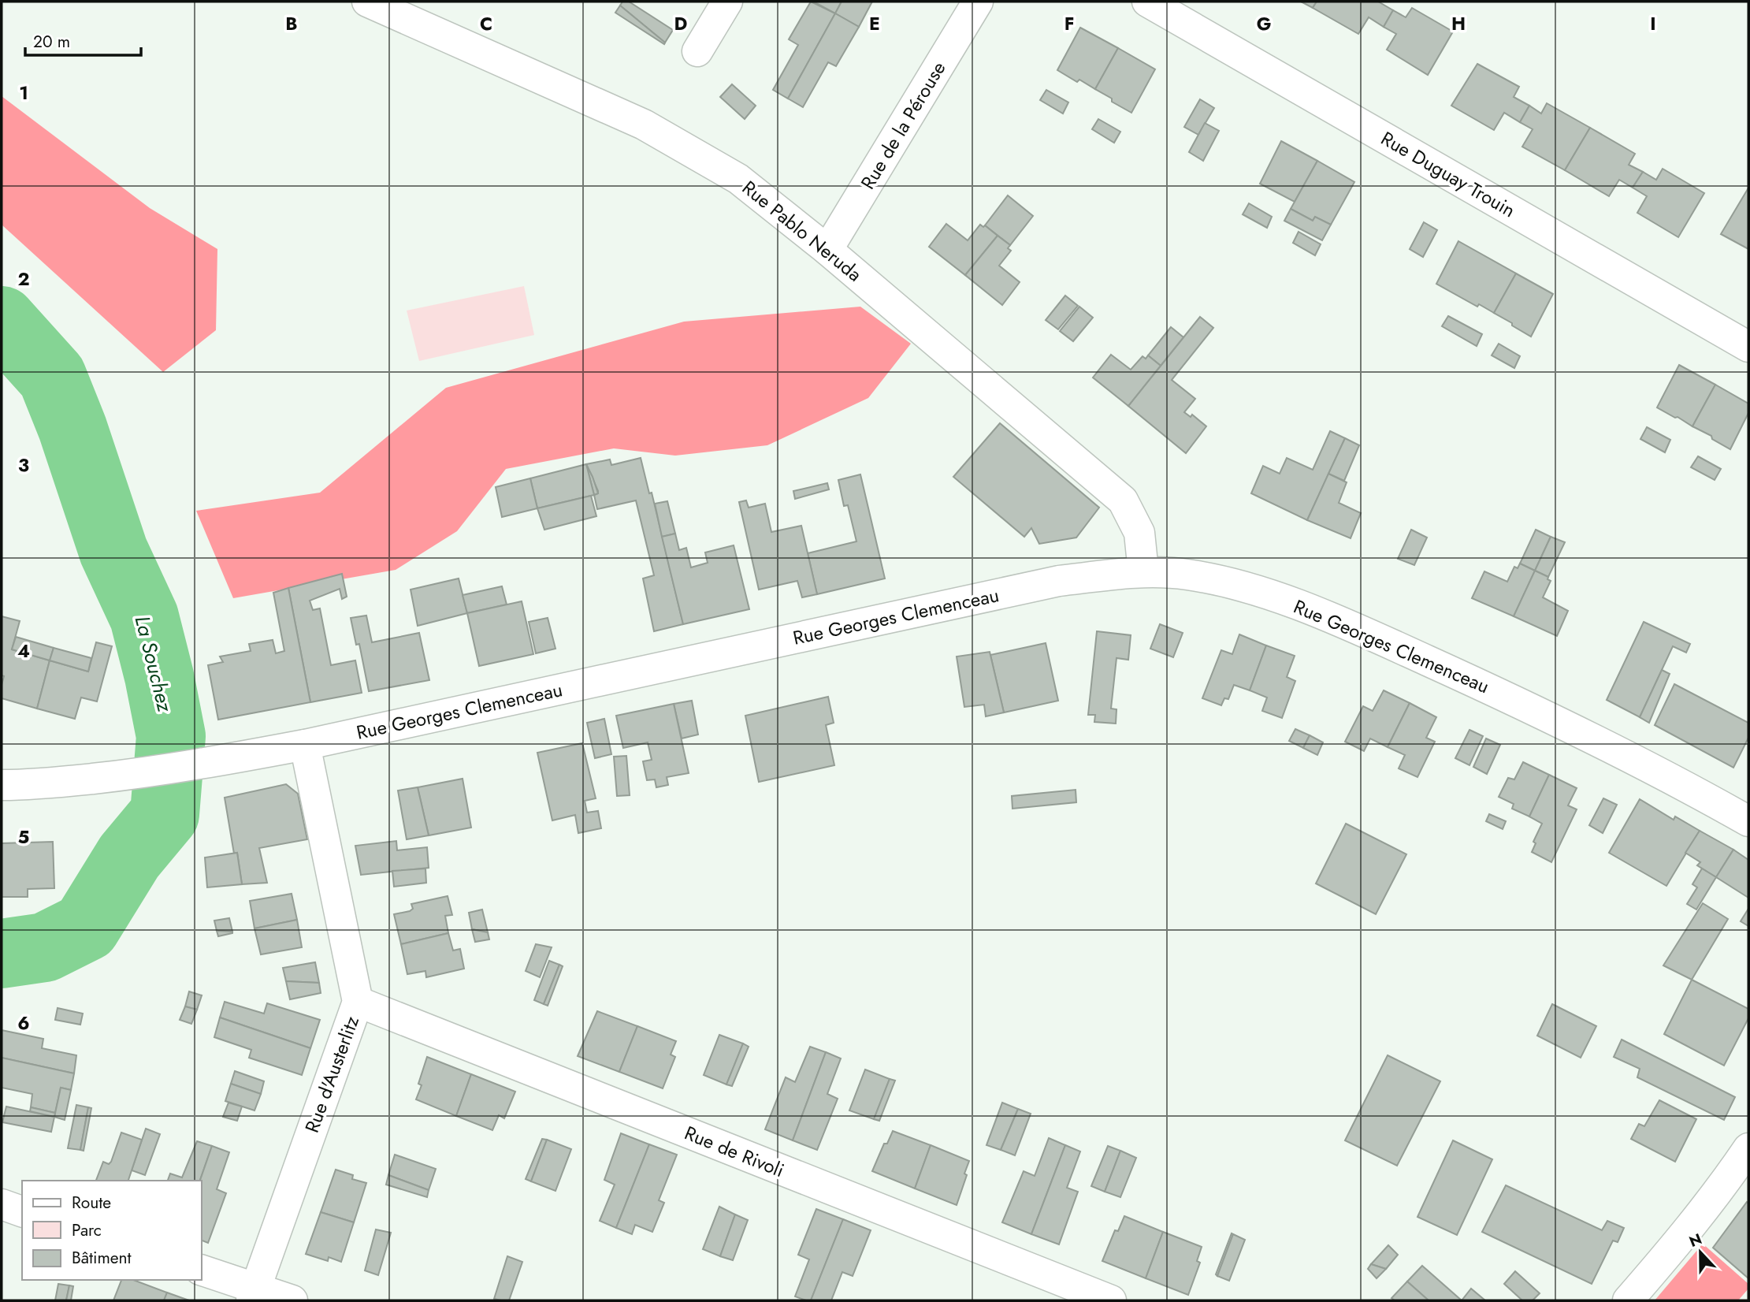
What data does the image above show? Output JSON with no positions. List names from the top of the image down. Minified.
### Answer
{"streets":{"street":["Rue de la Pérouse","Rue Duguay Trouin","Rue Pablo Neruda","Rue Georges Clemenceau","Rue d'Austerlitz","Rue de Rivoli"]},"crossings":[["Rue de la Pérouse","Rue Pablo Neruda"],["Rue Pablo Neruda","Rue Georges Clemenceau"],["Rue Georges Clemenceau","Rue d'Austerlitz"],["Rue d'Austerlitz","Rue de Rivoli"]],"water":["La Souchez"],"legend":["Route","Parc","Bâtiment"],"scale_bar":"20 m","north":"top","grid":{"columns":["B","C","D","E","F","G","H","I"],"rows":["1","2","3","4","5","6"]}}
